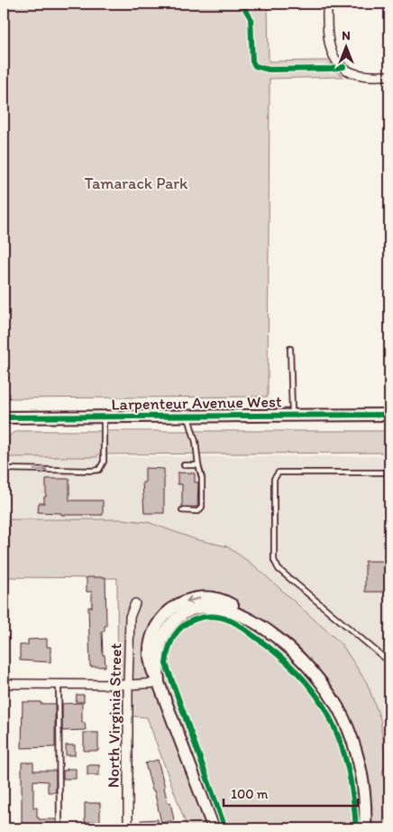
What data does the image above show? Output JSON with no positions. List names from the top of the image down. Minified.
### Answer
{"streets":{"street":["Larpenteur Avenue West","North Virginia Street"]},"parks":["Tamarack Park"],"scale_bar":"100 m","north":"top"}
